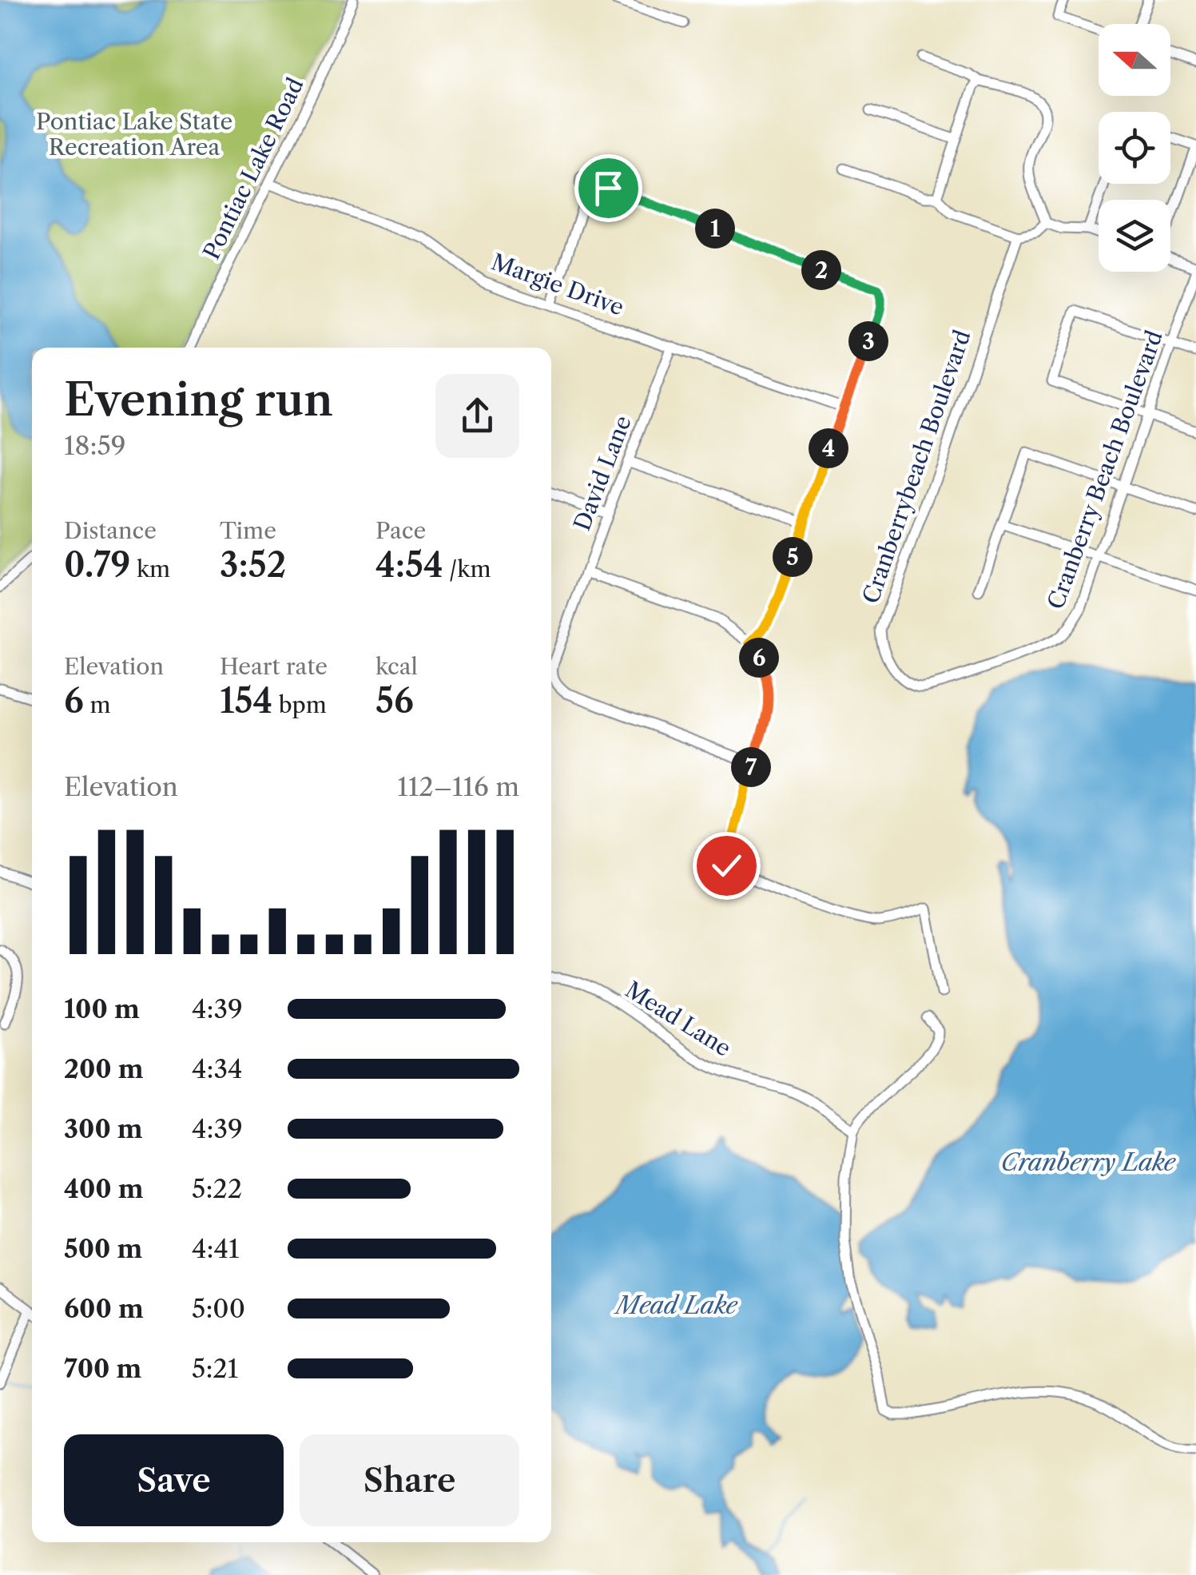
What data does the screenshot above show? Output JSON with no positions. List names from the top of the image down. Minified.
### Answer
{"streets":{"street":["Pontiac Lake Road","Margie Drive","Cranberrybeach Boulevard","Cranberry Beach Boulevard","David Lane","Mead Lane"]},"crossings":[["Pontiac Lake Road","Margie Drive"],["Margie Drive","David Lane"],["Cranberrybeach Boulevard","Cranberry Beach Boulevard"]],"water":["Cranberry Lake","Mead Lake"],"parks":["Pontiac Lake State Recreation Area"],"north":"left","page":{"pins":["1","2","3","4","5","6","7"],"heading":["Evening run","18:59"],"stats":[["Distance","0.79 km"],["Time","3:52"],["Pace","4:54 /km"],["Elevation","6 m"],["Heart rate","154 bpm"],["kcal","56"]],"chart":["Elevation","112–116 m"],"list":[{"name":"100 m","note":"4:39"},{"name":"200 m","note":"4:34"},{"name":"300 m","note":"4:39"},{"name":"400 m","note":"5:22"},{"name":"500 m","note":"4:41"},{"name":"600 m","note":"5:00"},{"name":"700 m","note":"5:21"}],"buttons":["Save","Share"]}}
